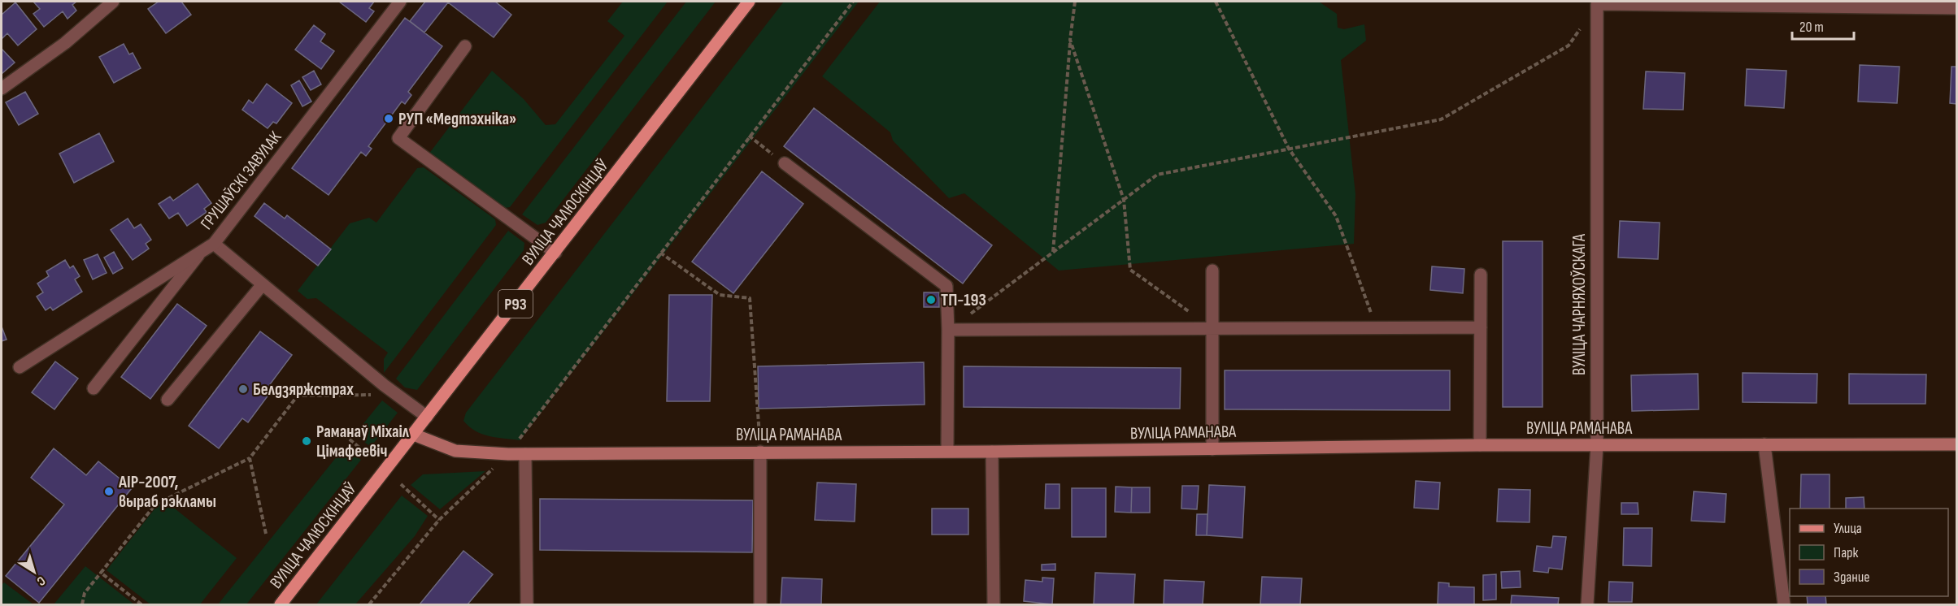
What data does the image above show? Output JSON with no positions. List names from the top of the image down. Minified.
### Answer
{"streets":{"main road":["ВУЛІЦА ЧАЛЮСКІНЦАЎ","Р93","ВУЛІЦА РАМАНАВА"],"street":["ГРУШАЎСКІ ЗАВУЛАК","ВУЛІЦА ЧАРНЯХОЎСКАГА"]},"crossings":[["ВУЛІЦА ЧАЛЮСКІНЦАЎ","ВУЛІЦА РАМАНАВА"],["ВУЛІЦА ЧАРНЯХОЎСКАГА","ВУЛІЦА РАМАНАВА"]],"places":["РУП «Медтэхніка»","ТП-193","Белдзяржстрах","Раманаў Міхаіл Цімафеевіч","АІР-2007, выраб рэкламы"],"legend":["Улица","Парк","Здание"],"scale_bar":"20 m","north":"bottom right"}
